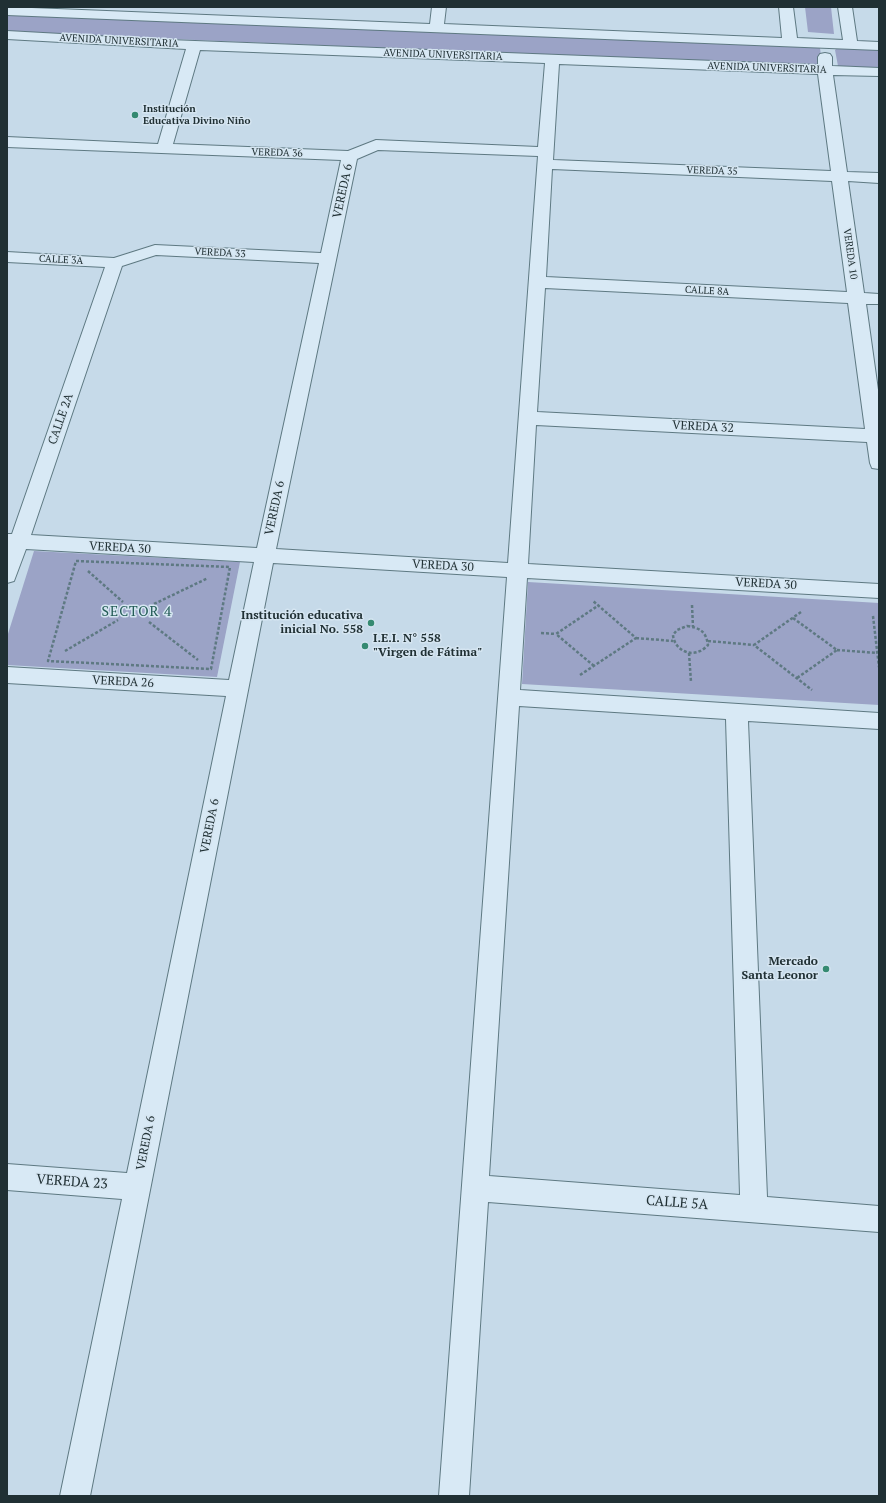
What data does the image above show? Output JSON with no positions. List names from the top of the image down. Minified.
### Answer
{"streets":{"street":["AVENIDA UNIVERSITARIA","VEREDA 36","VEREDA 35","VEREDA 6","VEREDA 33","VEREDA 10","CALLE 3A","CALLE 8A","CALLE 2A","VEREDA 32","VEREDA 30","VEREDA 26","VEREDA 23","CALLE 5A"]},"crossings":[["AVENIDA UNIVERSITARIA","VEREDA 10"],["VEREDA 36","VEREDA 35"],["VEREDA 36","VEREDA 6"],["VEREDA 35","VEREDA 10"],["VEREDA 6","VEREDA 33"],["VEREDA 6","VEREDA 30"],["VEREDA 6","VEREDA 26"],["VEREDA 6","VEREDA 23"],["VEREDA 33","CALLE 3A"],["VEREDA 33","CALLE 2A"],["VEREDA 10","CALLE 8A"],["VEREDA 10","VEREDA 32"],["CALLE 3A","CALLE 2A"],["CALLE 2A","VEREDA 30"]],"districts":["SECTOR 4"],"places":["Institución Educativa Divino Niño","Institución educativa inicial No. 558","I.E.I. N° 558 \"Virgen de Fátima\"","Mercado Santa Leonor"]}
